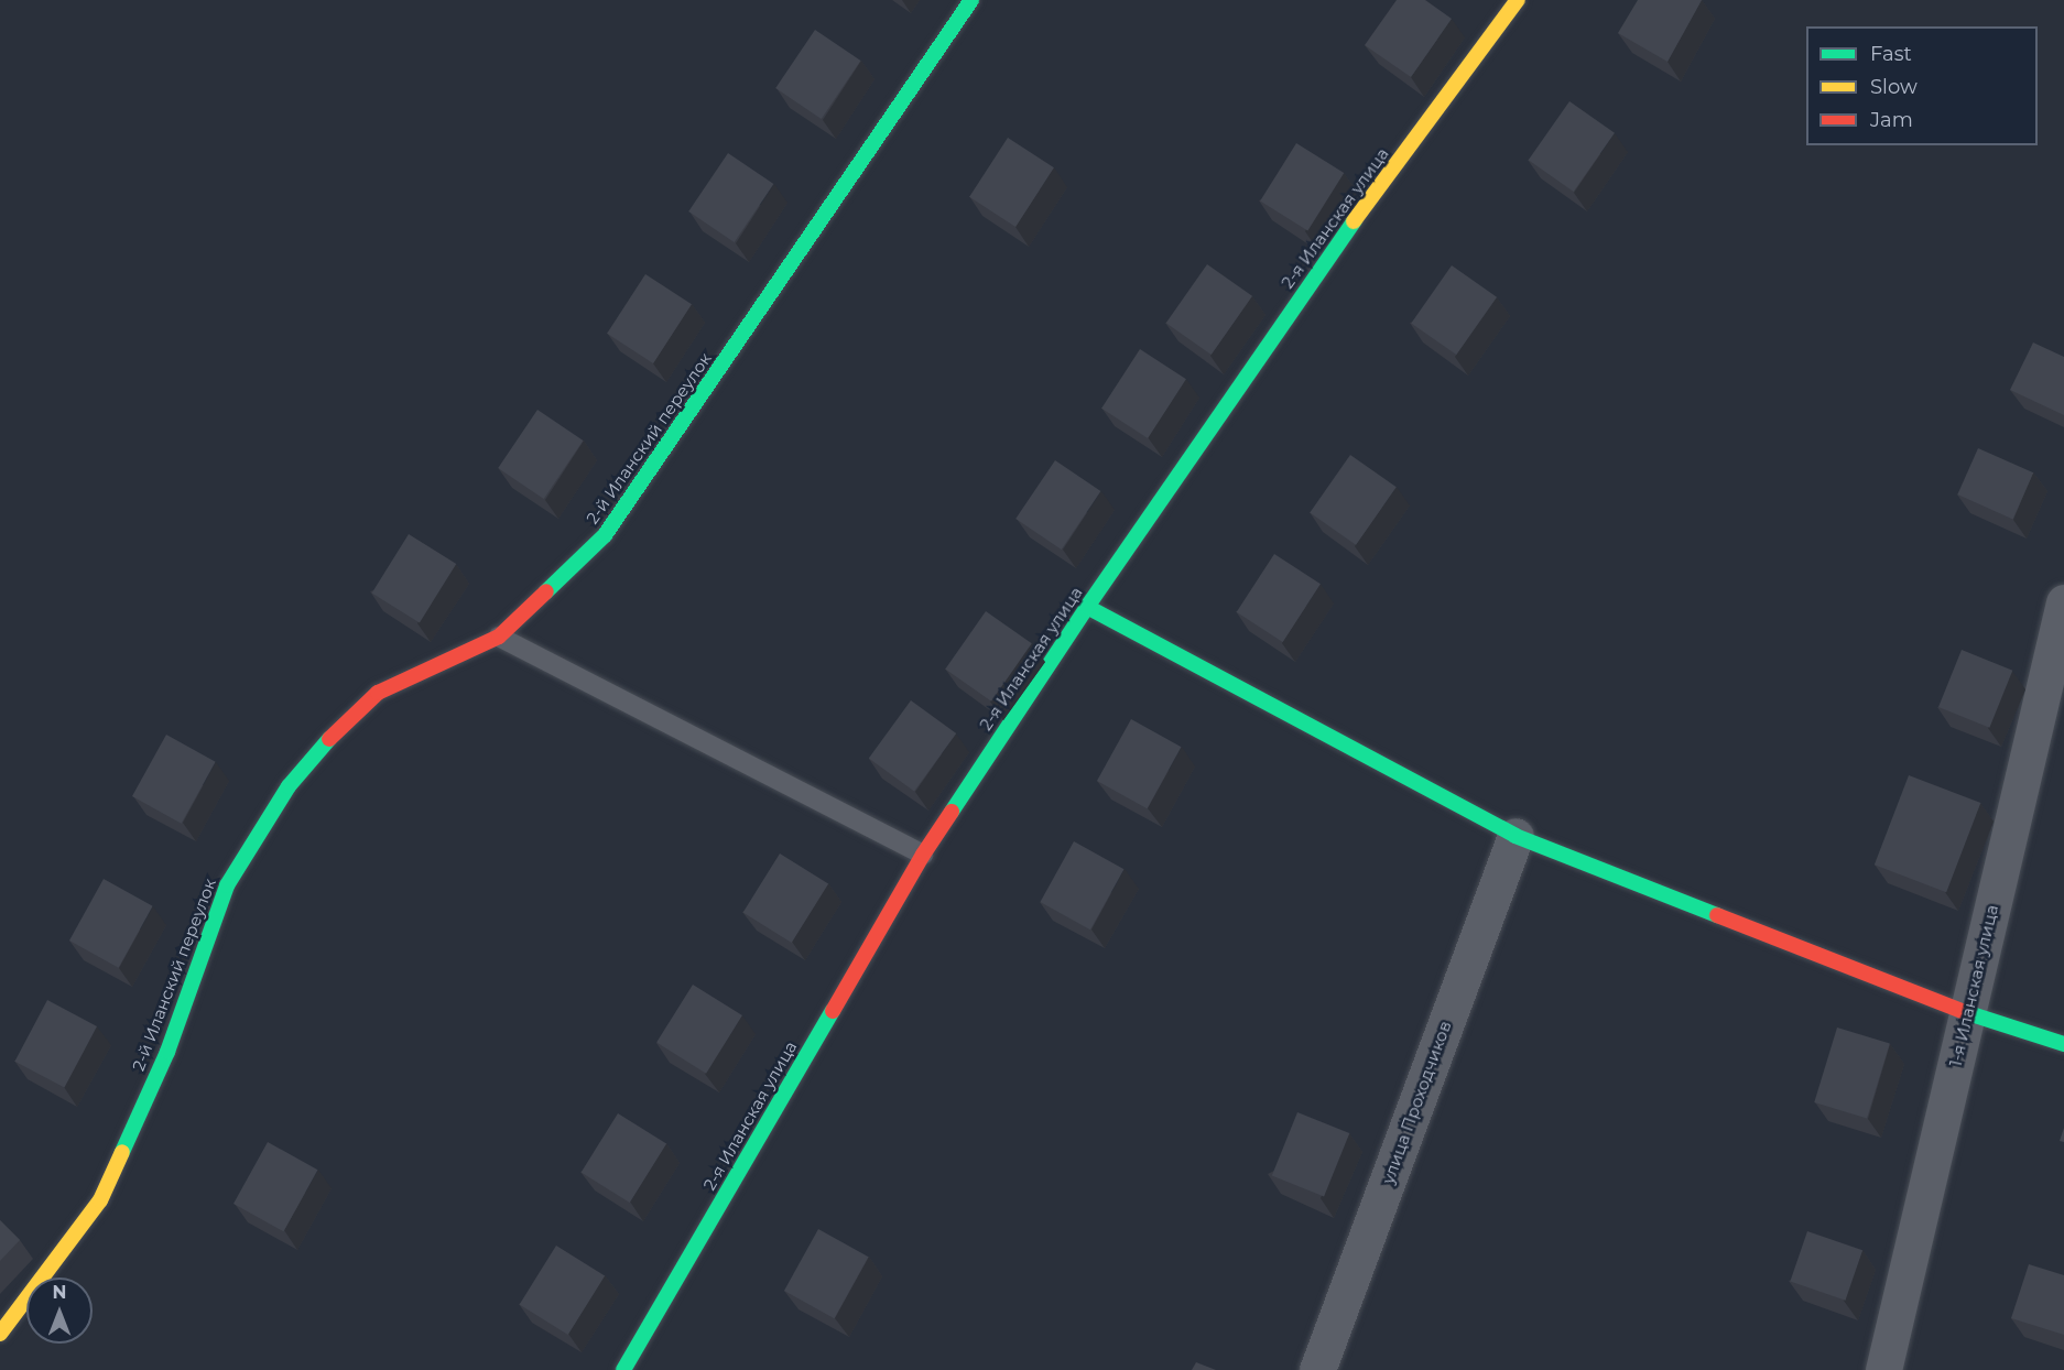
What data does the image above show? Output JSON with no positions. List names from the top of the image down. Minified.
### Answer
{"streets":{"street":["2-я Иланская улица","2-й Иланский переулок","1-я Иланская улица","улица Проходчиков"]},"legend":["Fast","Slow","Jam"],"north":"top"}
